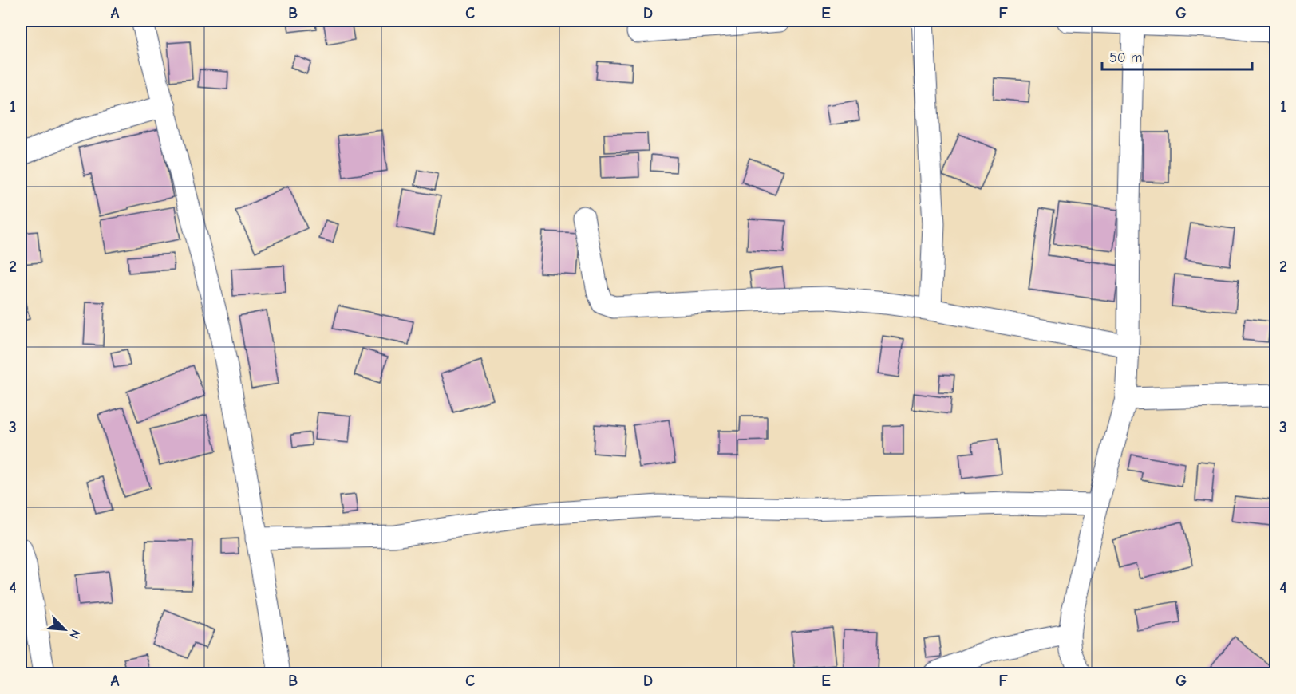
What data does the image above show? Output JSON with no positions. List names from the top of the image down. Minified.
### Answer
{"scale_bar":"50 m","north":"bottom right","grid":{"columns":["A","B","C","D","E","F","G"],"rows":["1","2","3","4"]}}
